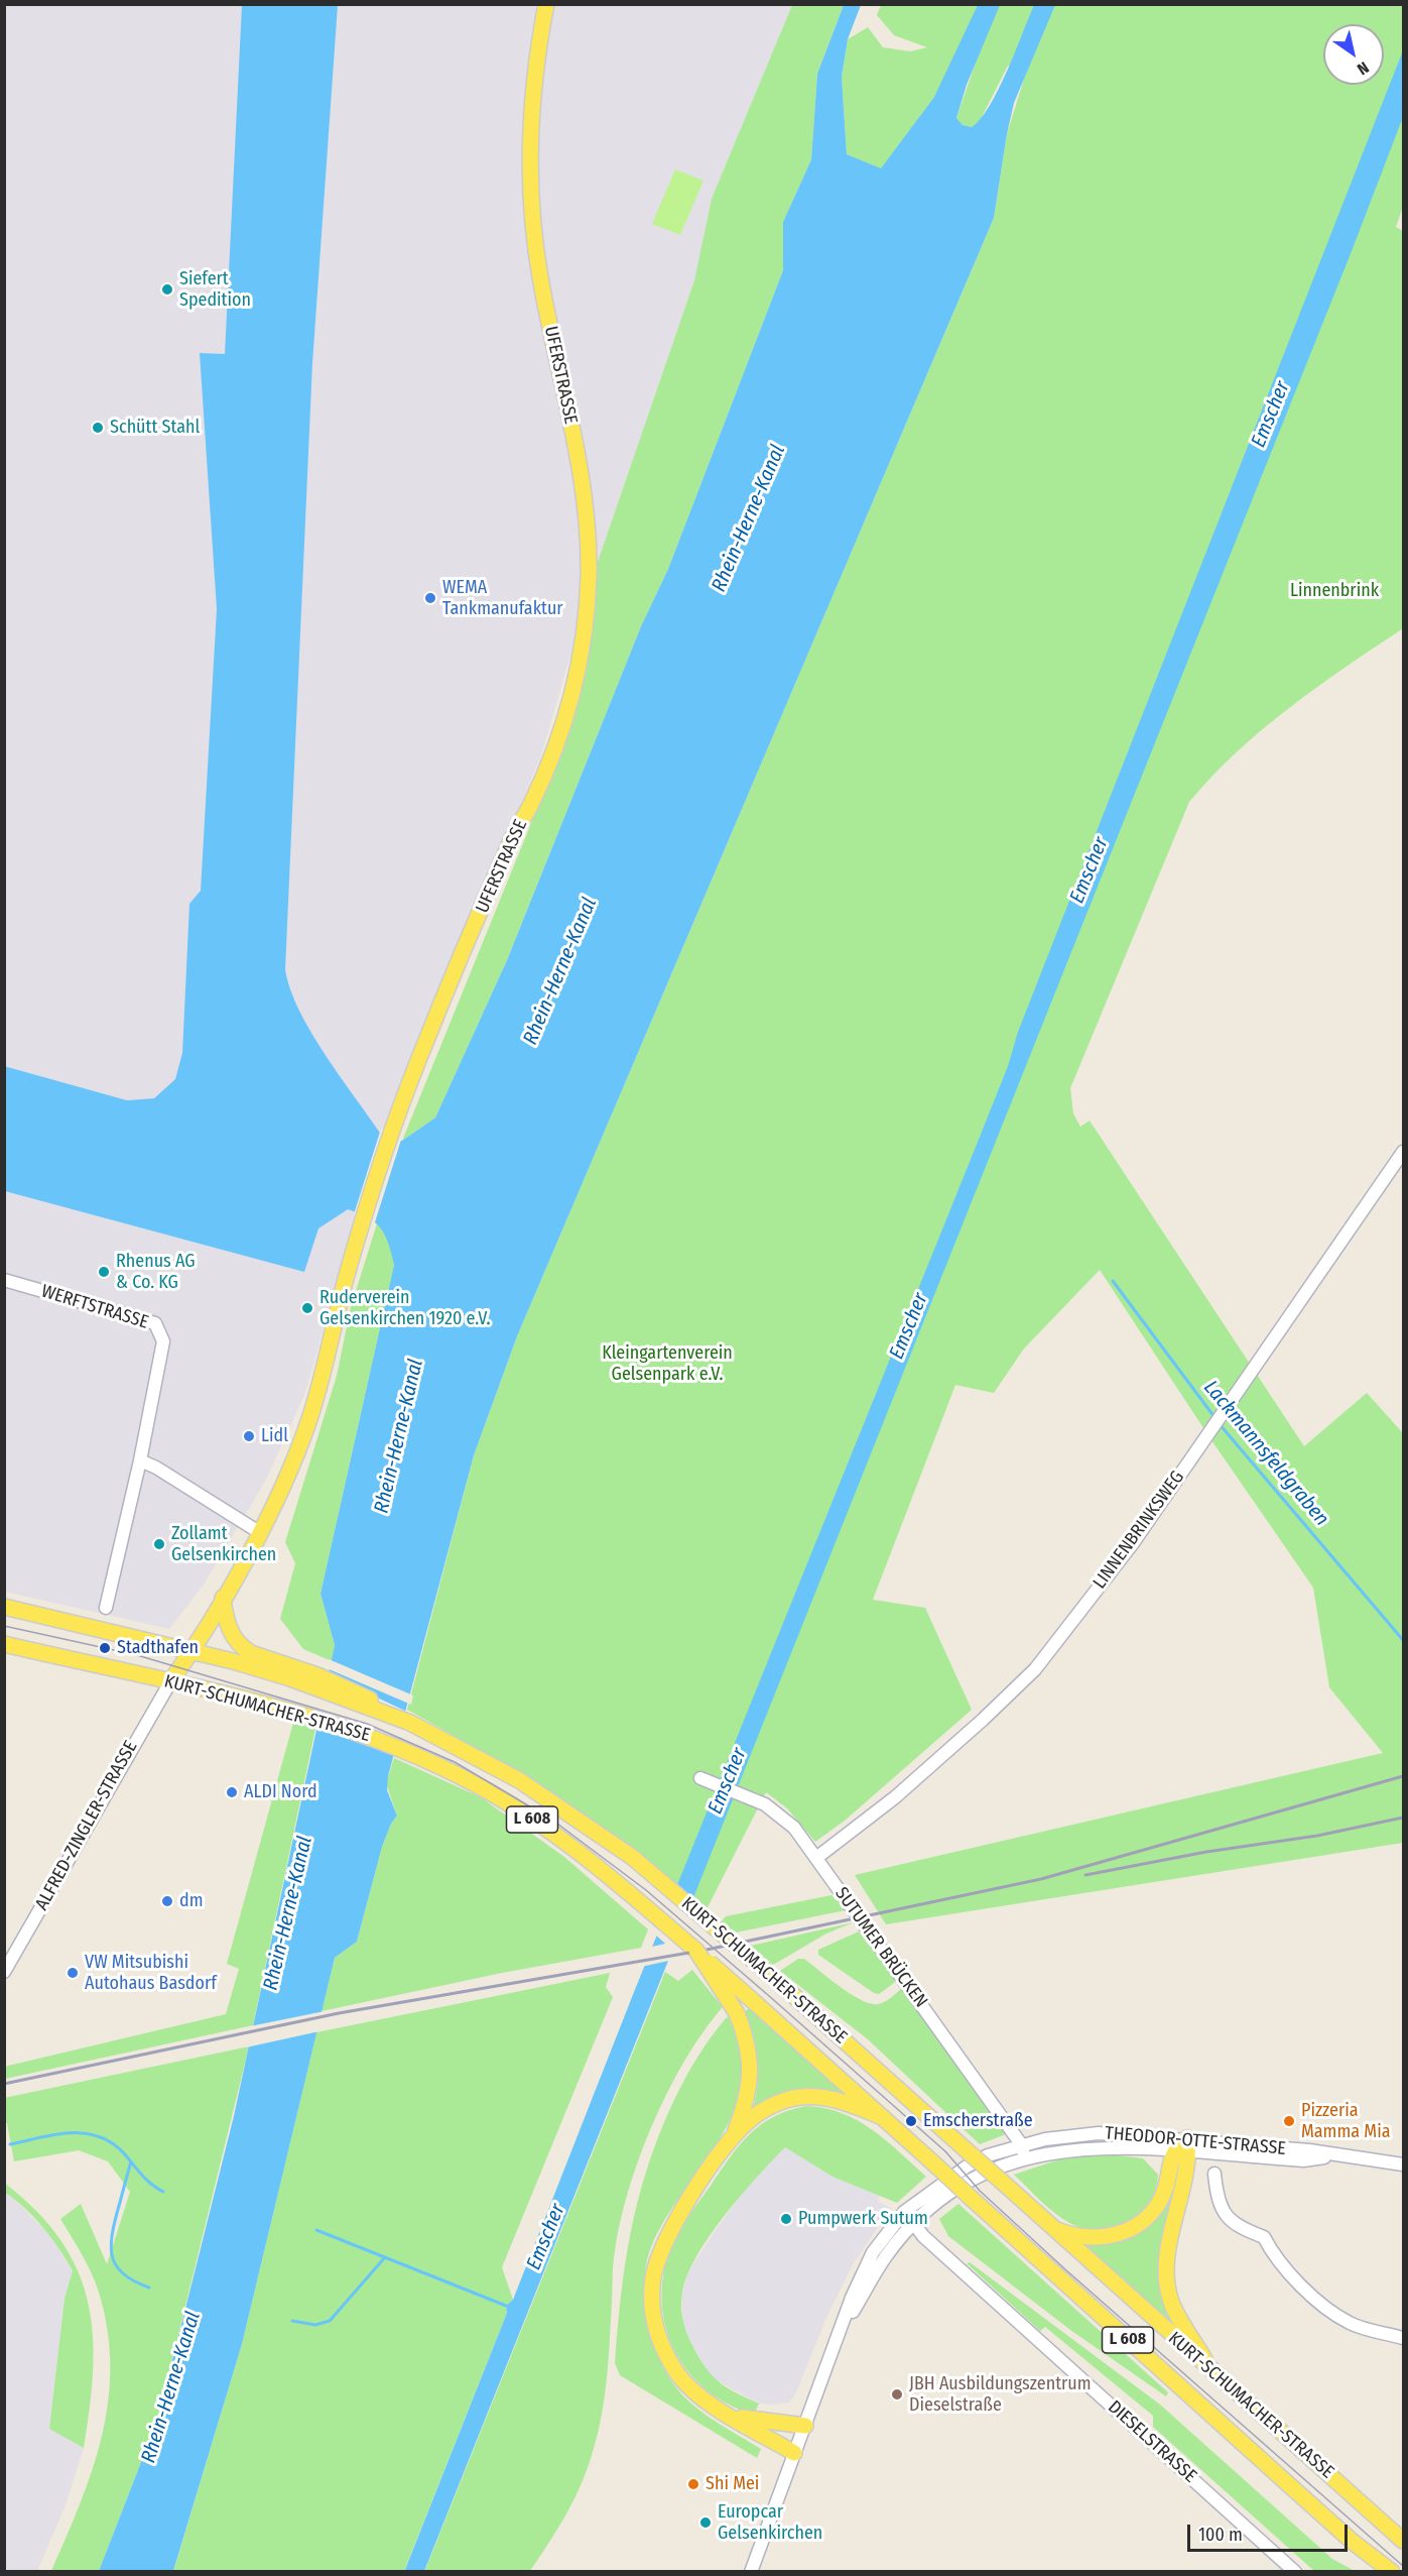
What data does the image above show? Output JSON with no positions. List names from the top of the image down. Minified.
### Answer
{"streets":{"main road":["UFERSTRASSE","KURT-SCHUMACHER-STRASSE","L 608"],"street":["WERFTSTRASSE","LINNENBRINKSWEG","ALFRED-ZINGLER-STRASSE","SUTUMER BRÜCKEN","THEODOR-OTTE-STRASSE","DIESELSTRASSE"]},"crossings":[["UFERSTRASSE","KURT-SCHUMACHER-STRASSE"],["UFERSTRASSE","ALFRED-ZINGLER-STRASSE"],["LINNENBRINKSWEG","SUTUMER BRÜCKEN"],["KURT-SCHUMACHER-STRASSE","L 608"],["KURT-SCHUMACHER-STRASSE","ALFRED-ZINGLER-STRASSE"],["L 608","THEODOR-OTTE-STRASSE"],["SUTUMER BRÜCKEN","THEODOR-OTTE-STRASSE"]],"water":["Emscher","Rhein-Herne-Kanal","Lackmannsfeldgraben"],"parks":["Linnenbrink","Kleingartenverein Gelsenpark e.V."],"places":["Siefert Spedition","Schütt Stahl","WEMA Tankmanufaktur","Rhenus AG & Co. KG","Ruderverein Gelsenkirchen 1920 e.V.","Lidl","Zollamt Gelsenkirchen","Stadthafen","ALDI Nord","dm","VW Mitsubishi Autohaus Basdorf","Emscherstraße","Pizzeria Mamma Mia","Pumpwerk Sutum","JBH Ausbildungszentrum Dieselstraße","Shi Mei","Europcar Gelsenkirchen"],"scale_bar":"100 m","north":"bottom right"}
